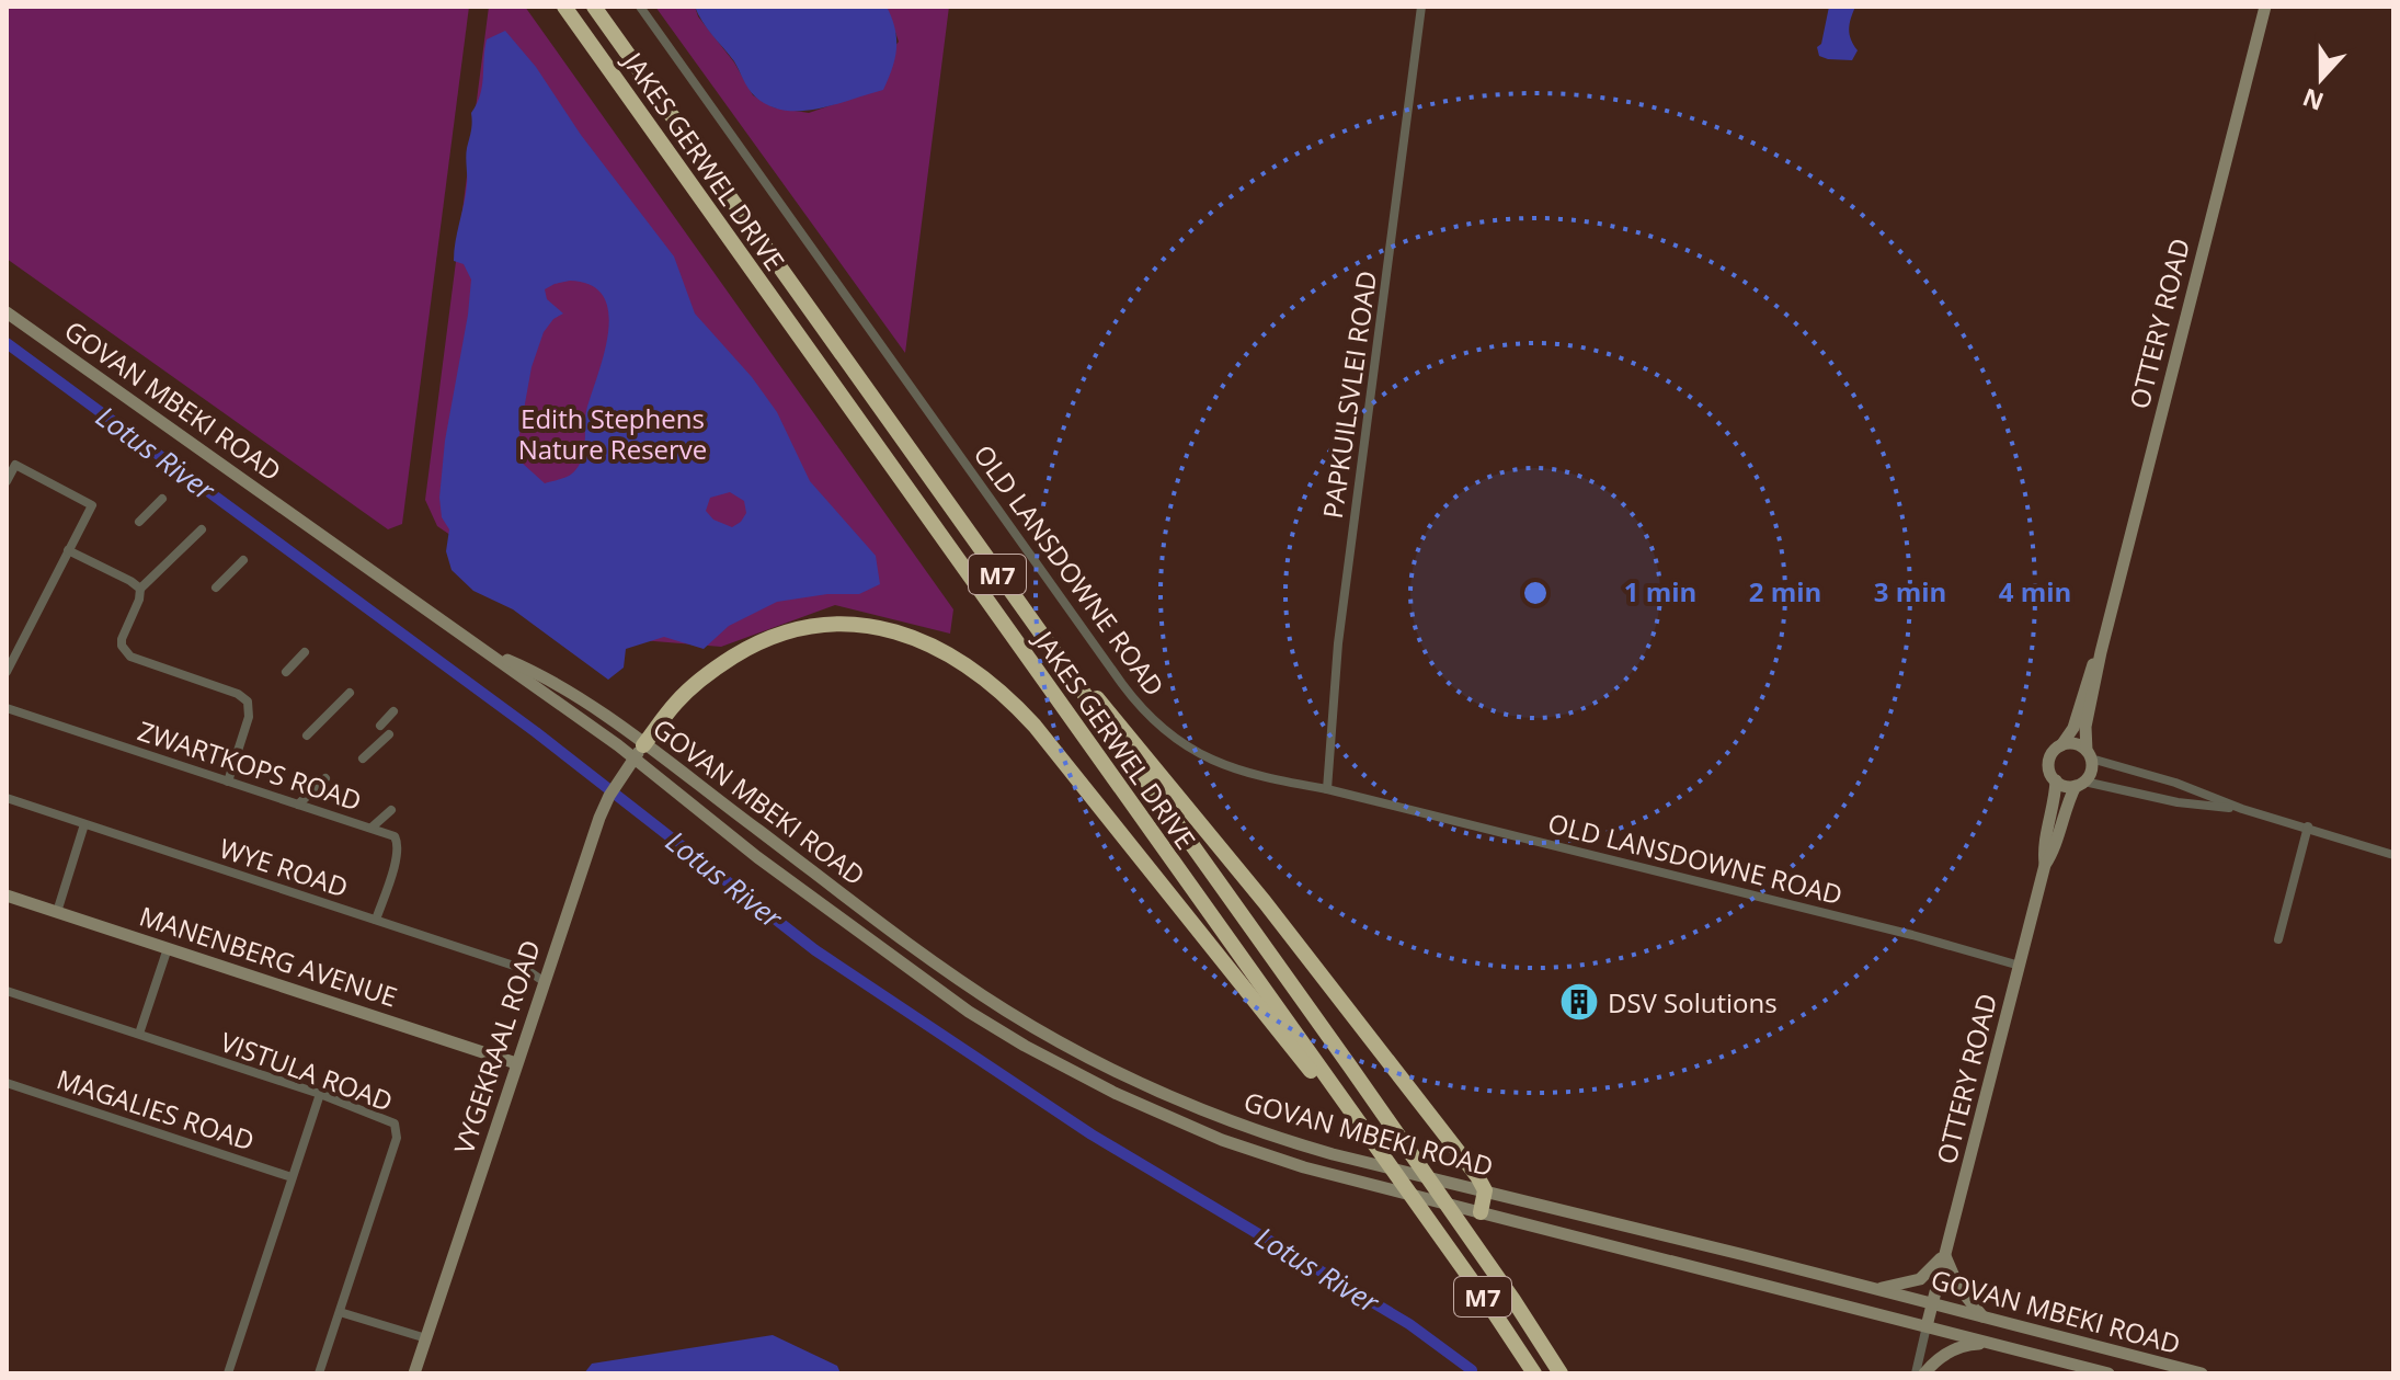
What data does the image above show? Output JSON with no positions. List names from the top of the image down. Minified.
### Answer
{"streets":{"highway":["JAKES GERWEL DRIVE","M7"],"main road":["OTTERY ROAD","GOVAN MBEKI ROAD","MANENBERG AVENUE","VYGEKRAAL ROAD"],"street":["PAPKUILSVLEI ROAD","OLD LANSDOWNE ROAD","ZWARTKOPS ROAD","WYE ROAD","VISTULA ROAD","MAGALIES ROAD"]},"crossings":[["OTTERY ROAD","GOVAN MBEKI ROAD"],["OTTERY ROAD","OLD LANSDOWNE ROAD"],["PAPKUILSVLEI ROAD","OLD LANSDOWNE ROAD"],["GOVAN MBEKI ROAD","VYGEKRAAL ROAD"],["ZWARTKOPS ROAD","WYE ROAD"],["WYE ROAD","VYGEKRAAL ROAD"],["MANENBERG AVENUE","VYGEKRAAL ROAD"]],"water":["Lotus River"],"parks":["Edith Stephens Nature Reserve"],"places":{"building":["DSV Solutions"]},"north":"bottom","rings":["1 min","2 min","3 min","4 min"]}
